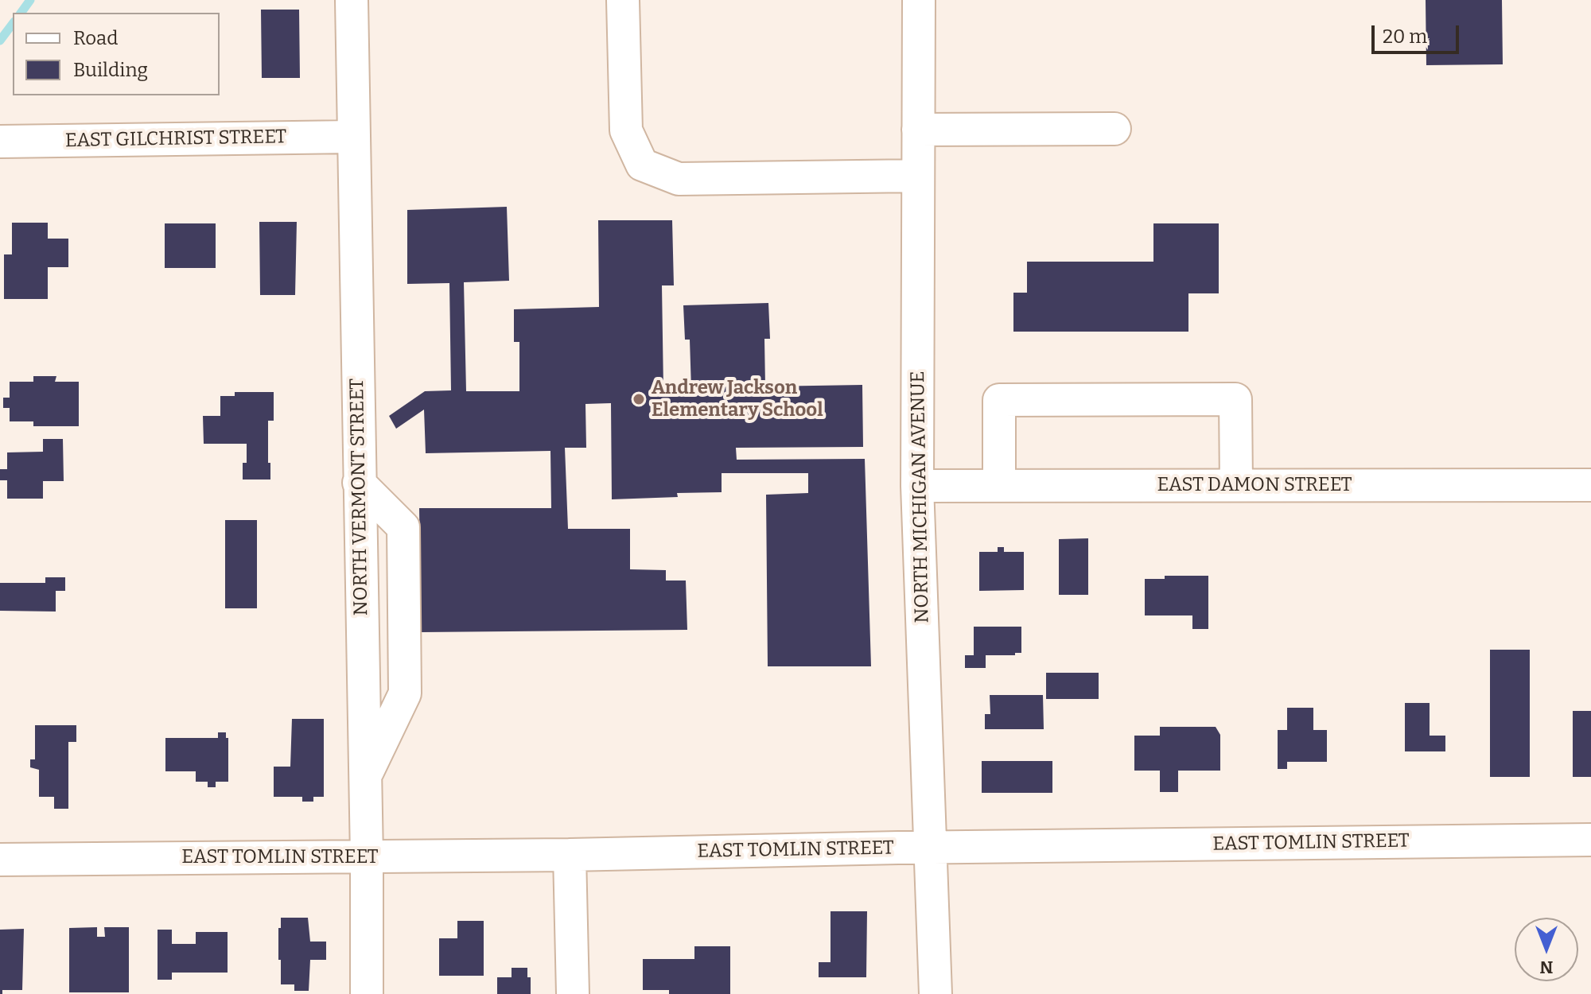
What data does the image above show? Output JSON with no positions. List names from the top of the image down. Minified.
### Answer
{"streets":{"street":["EAST GILCHRIST STREET","EAST DAMON STREET","NORTH VERMONT STREET","NORTH MICHIGAN AVENUE","EAST TOMLIN STREET"]},"crossings":[["EAST GILCHRIST STREET","NORTH VERMONT STREET"],["EAST DAMON STREET","NORTH MICHIGAN AVENUE"],["NORTH VERMONT STREET","EAST TOMLIN STREET"],["NORTH MICHIGAN AVENUE","EAST TOMLIN STREET"]],"places":["Andrew Jackson Elementary School"],"legend":["Road","Building"],"scale_bar":"20 m","north":"bottom"}
